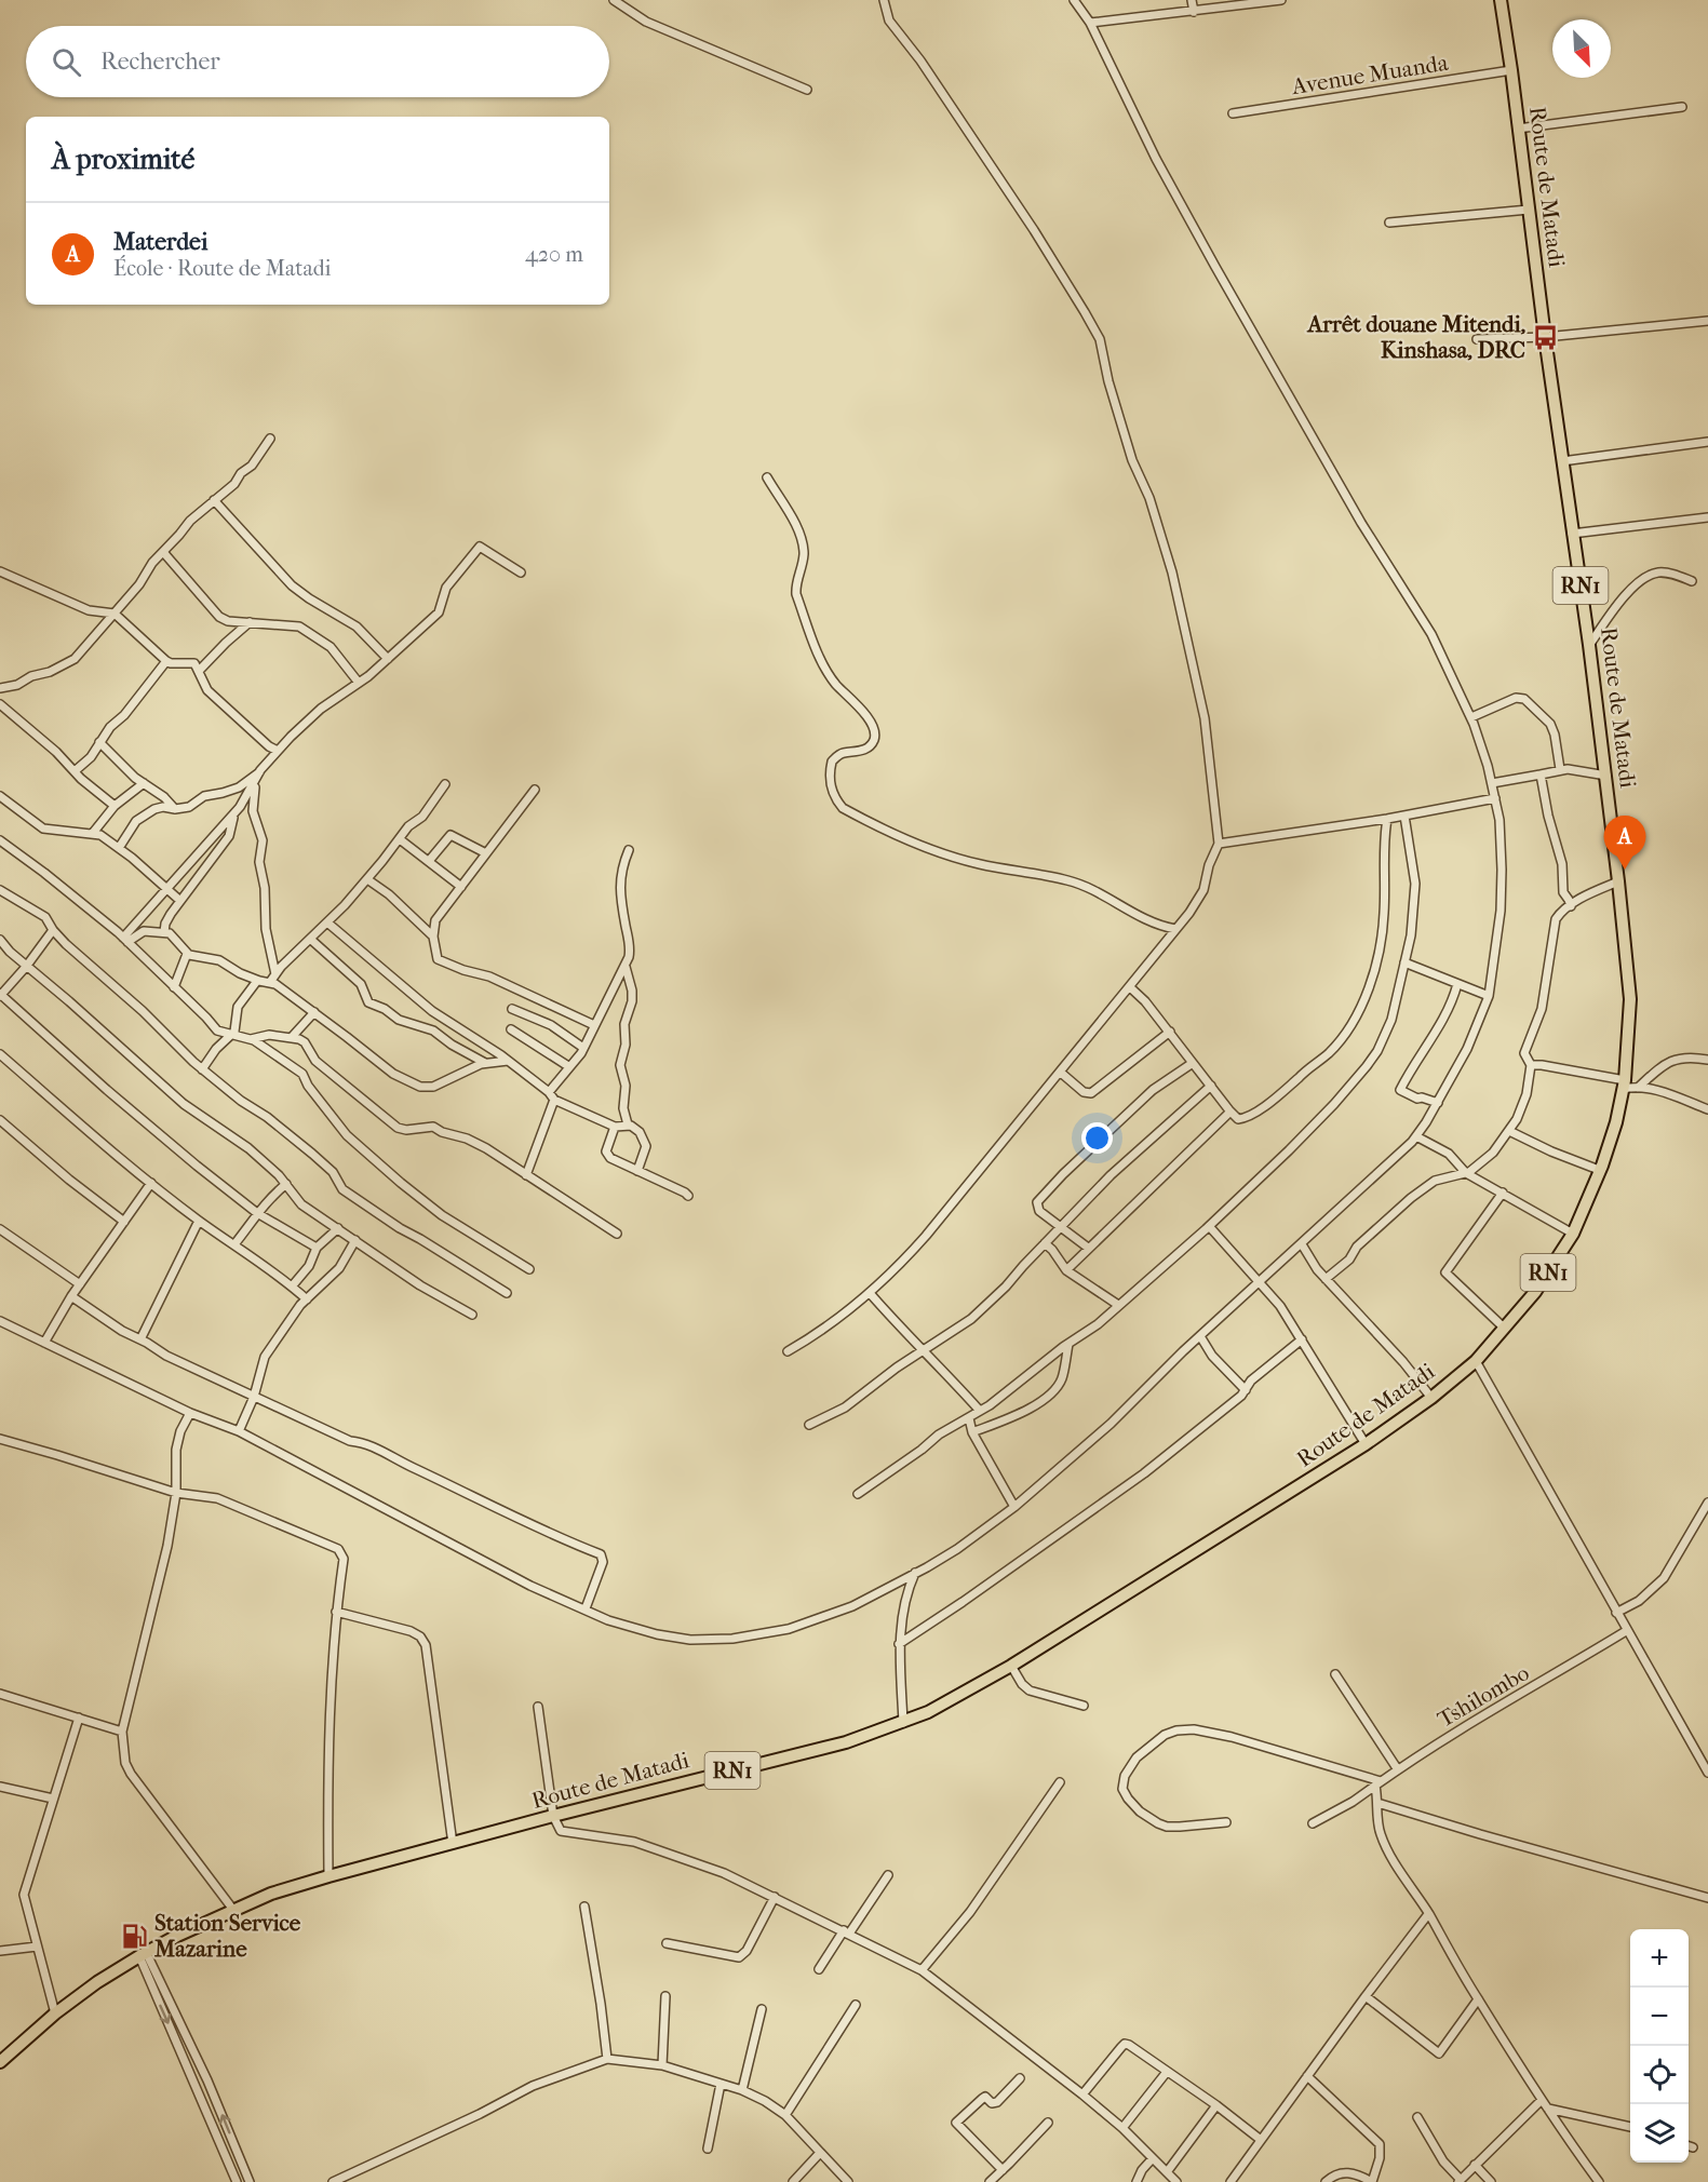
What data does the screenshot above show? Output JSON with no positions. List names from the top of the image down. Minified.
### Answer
{"streets":{"highway":["Route de Matadi","RN1"],"street":["Avenue Muanda","Tshilombo"]},"crossings":[["Avenue Muanda","Route de Matadi"]],"places":{"bus stop":["Arrêt douane Mitendi, Kinshasa, DRC"],"fuel station":["Station Service Mazarine"]},"north":"bottom right","page":{"search":"Rechercher","heading":"À proximité","list":[{"mark":"A","name":"Materdei","note":"École · Route de Matadi","value":"420 m"}],"pins":"A","map_buttons":["+","−"]}}
